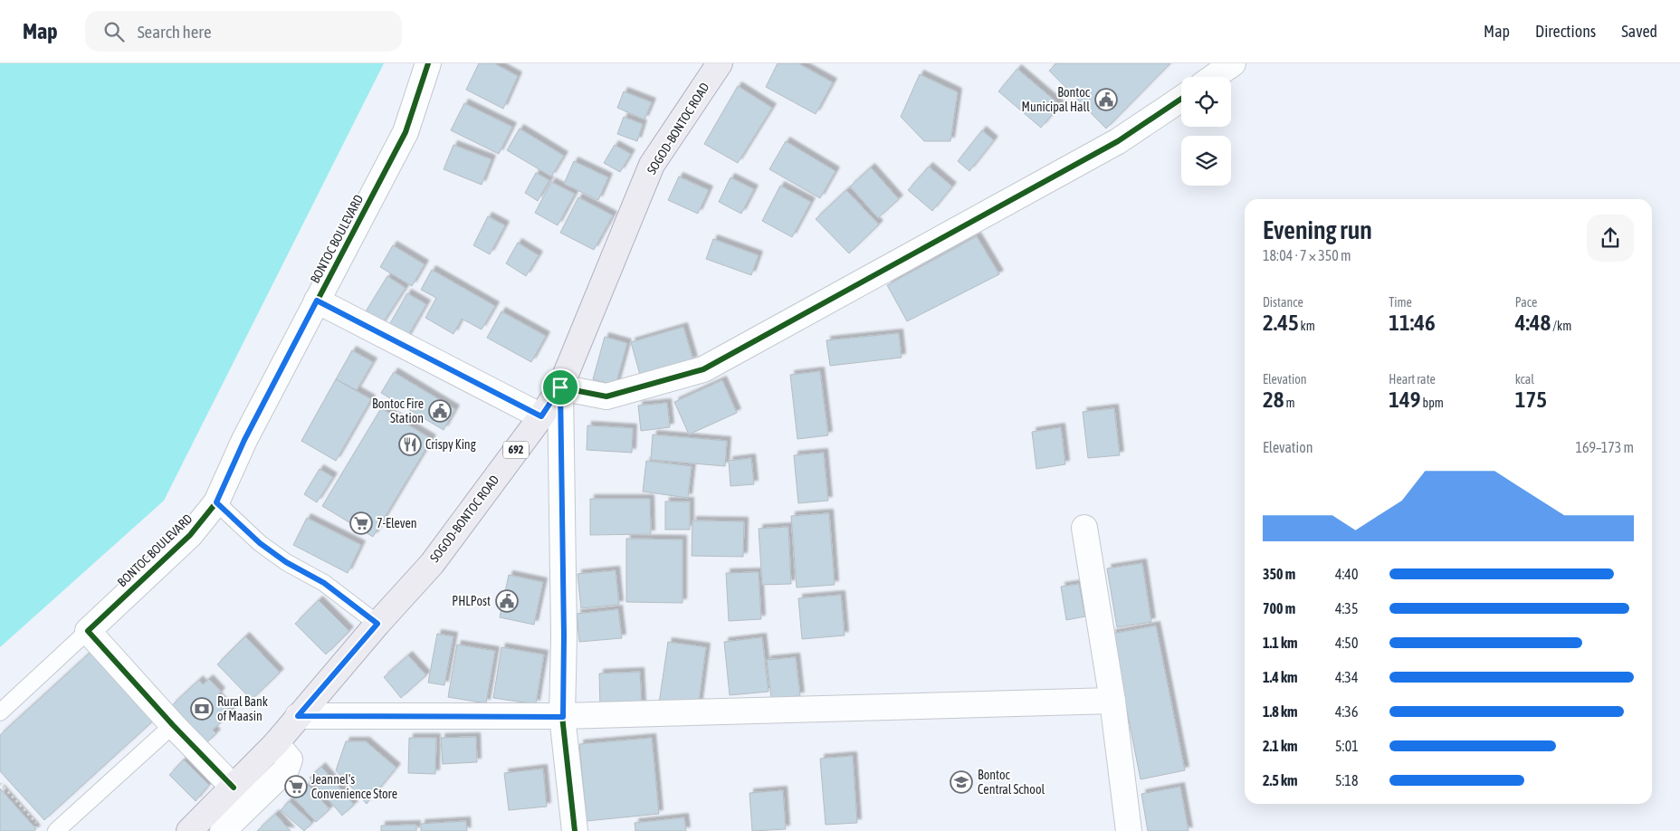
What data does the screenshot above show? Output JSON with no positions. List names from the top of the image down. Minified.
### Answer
{"streets":{"main road":["SOGOD-BONTOC ROAD","692"],"street":["BONTOC BOULEVARD"]},"places":{"public building":["Bontoc Municipal Hall","Bontoc Fire Station","PHLPost"],"restaurant":["Crispy King"],"supermarket":["7-Eleven","Jeannel's Convenience Store"],"bank":["Rural Bank of Maasin"],"school or university":["Bontoc Central School"]},"page":{"header":"Map","search":"Search here","nav":["Map","Directions","Saved"],"heading":["Evening run","18:04 · 7 × 350 m"],"stats":[["Distance","2.45 km"],["Time","11:46"],["Pace","4:48 /km"],["Elevation","28 m"],["Heart rate","149 bpm"],["kcal","175"]],"chart":["Elevation","169–173 m"],"list":[{"name":"350 m","note":"4:40"},{"name":"700 m","note":"4:35"},{"name":"1.1 km","note":"4:50"},{"name":"1.4 km","note":"4:34"},{"name":"1.8 km","note":"4:36"},{"name":"2.1 km","note":"5:01"},{"name":"2.5 km","note":"5:18"}]}}
